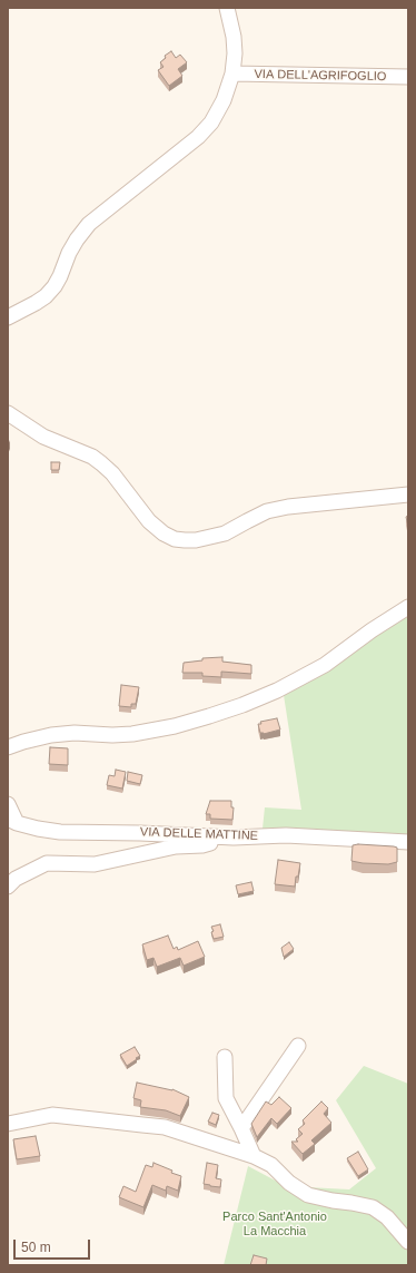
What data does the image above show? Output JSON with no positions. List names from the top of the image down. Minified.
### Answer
{"streets":{"street":["VIA DELL'AGRIFOGLIO","VIA DELLE MATTINE"]},"parks":["Parco Sant'Antonio La Macchia"],"scale_bar":"50 m"}
